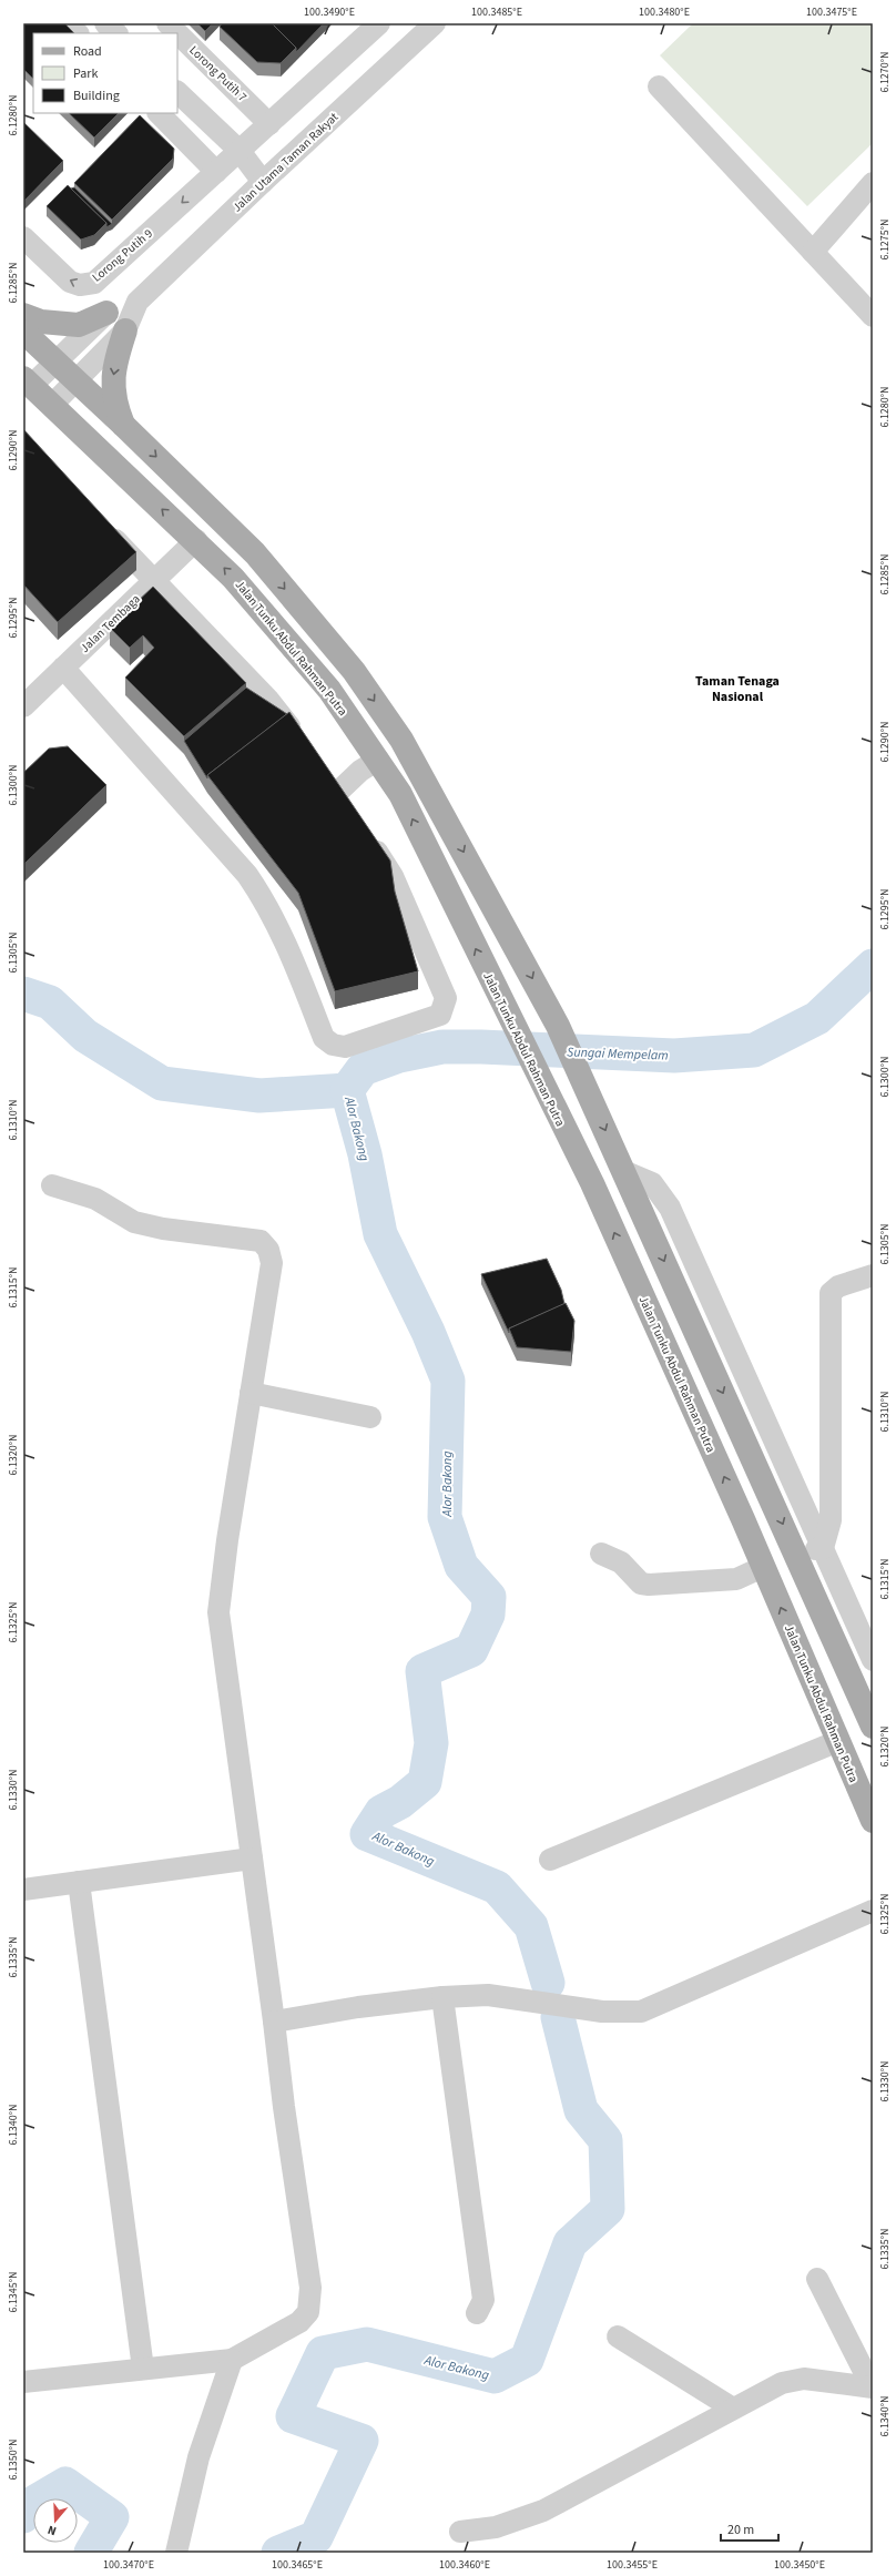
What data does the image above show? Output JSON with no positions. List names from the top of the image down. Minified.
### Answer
{"streets":{"main road":["Jalan Tunku Abdul Rahman Putra"],"street":["Lorong Putih 7","Jalan Utama Taman Rakyat","Lorong Putih 9","Jalan Tembaga"]},"crossings":[["Lorong Putih 7","Lorong Putih 9"],["Jalan Utama Taman Rakyat","Jalan Tunku Abdul Rahman Putra"],["Jalan Tembaga","Jalan Tunku Abdul Rahman Putra"]],"one_way":["Lorong Putih 9"],"districts":["Taman Tenaga Nasional"],"water":["Sungai Mempelam","Alor Bakong"],"legend":["Road","Park","Building"],"scale_bar":"20 m","north":"bottom","coordinates":["100.3490°E","100.3485°E","100.3480°E","100.3475°E","6.1270°N","6.1280°N","6.1275°N","6.1285°N","6.1290°N","6.1295°N","6.1300°N","6.1305°N","6.1310°N","6.1315°N","6.1320°N","6.1325°N","6.1330°N","6.1335°N","6.1340°N","6.1345°N","6.1350°N","100.3470°E","100.3465°E","100.3460°E","100.3455°E","100.3450°E"]}
